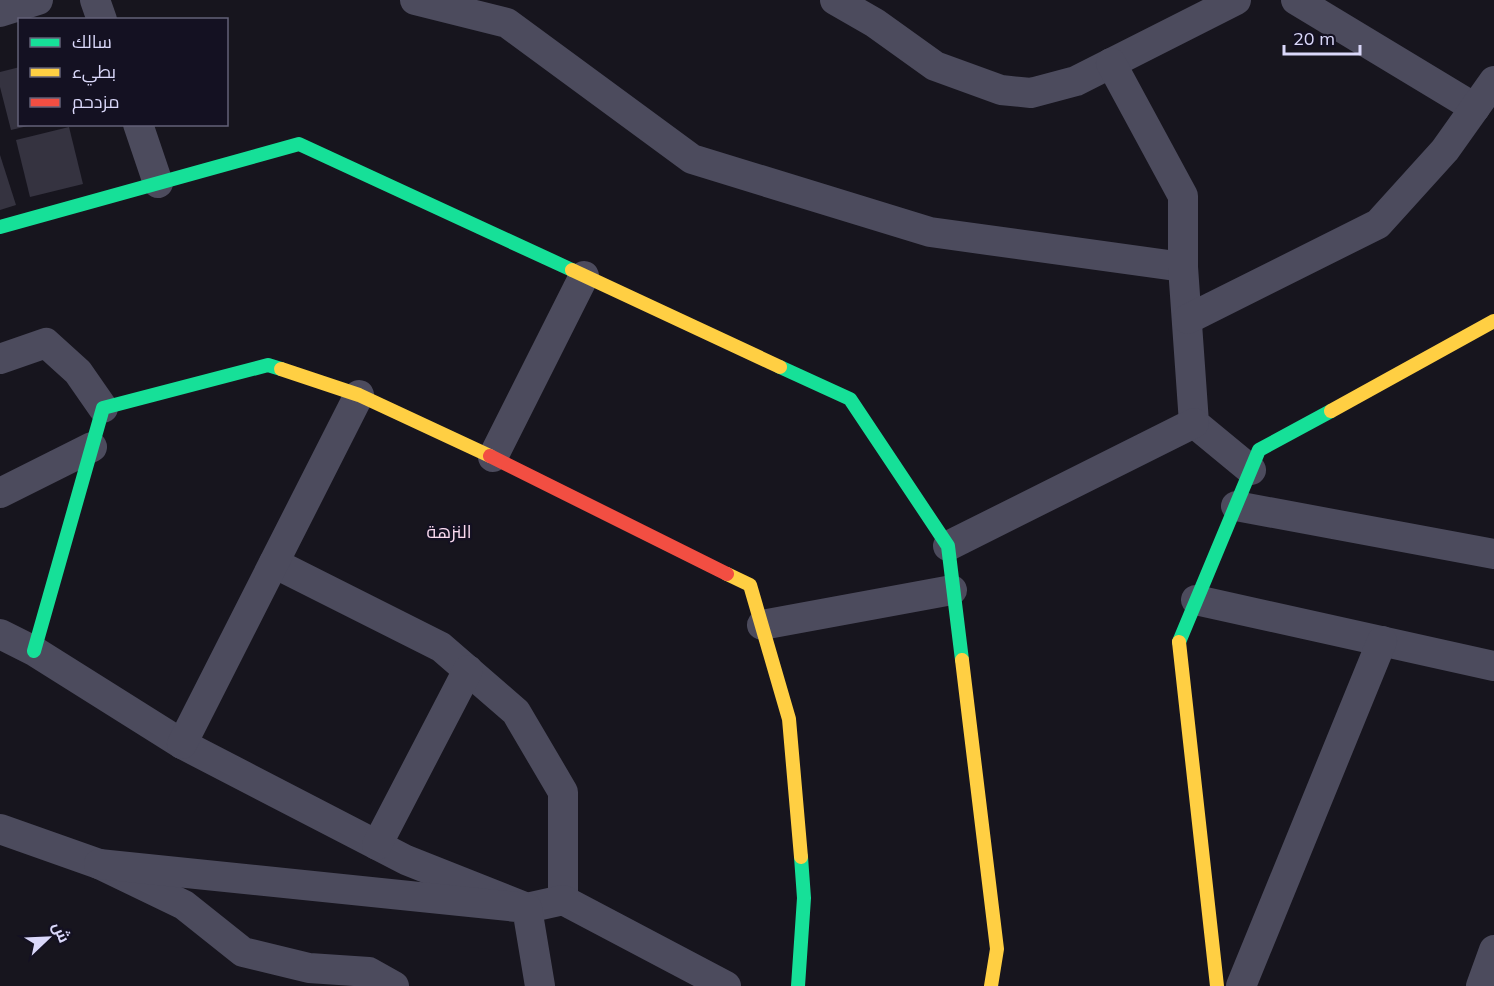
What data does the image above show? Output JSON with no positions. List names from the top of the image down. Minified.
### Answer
{"districts":["النزهة"],"legend":["سالك","بطيء","مزدحم"],"scale_bar":"20 m","north":"top right"}
